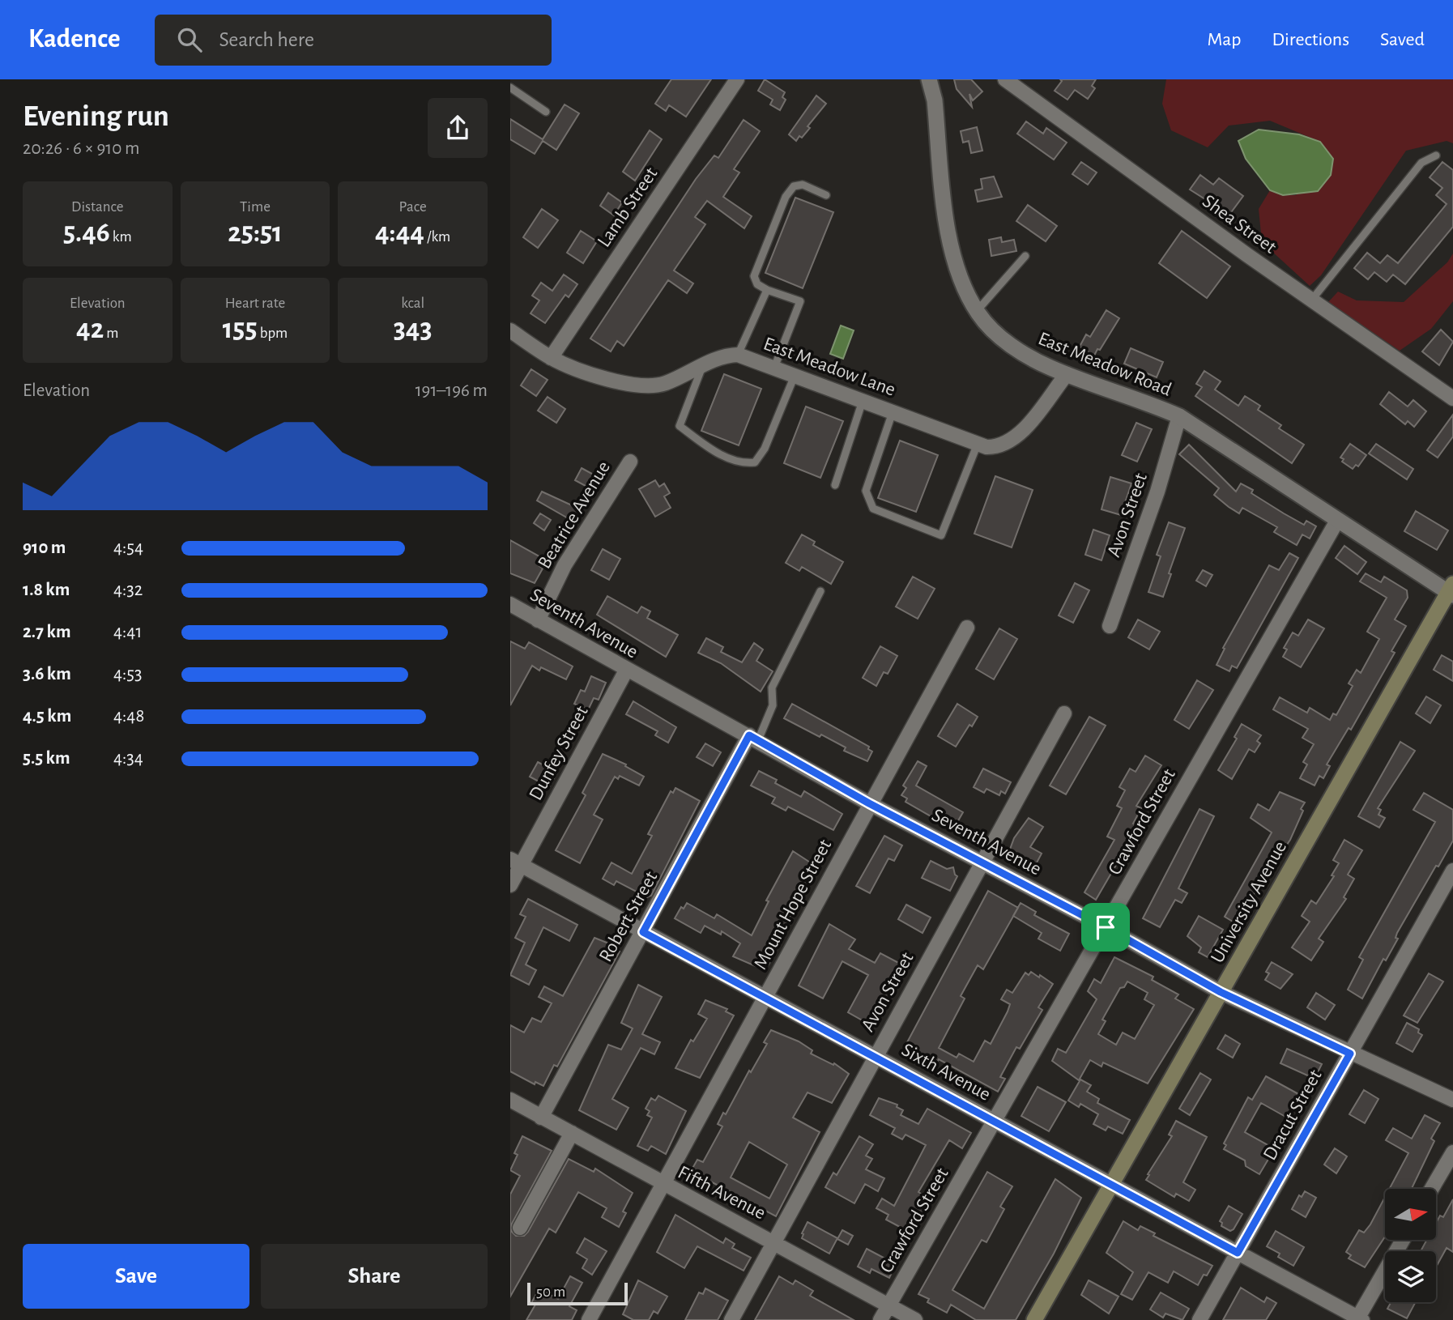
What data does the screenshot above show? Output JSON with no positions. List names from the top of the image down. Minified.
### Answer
{"streets":{"main road":["University Avenue"],"street":["Lamb Street","Shea Street","East Meadow Road","East Meadow Lane","Beatrice Avenue","Avon Street","Seventh Avenue","Dunfey Street","Crawford Street","Mount Hope Street","Robert Street","Sixth Avenue","Dracut Street","Fifth Avenue"]},"crossings":[["Lamb Street","East Meadow Lane"],["East Meadow Road","East Meadow Lane"],["East Meadow Road","Avon Street"],["East Meadow Road","Crawford Street"],["East Meadow Road","University Avenue"],["Beatrice Avenue","Seventh Avenue"],["Avon Street","Seventh Avenue"],["Avon Street","Sixth Avenue"],["Avon Street","Fifth Avenue"],["Seventh Avenue","Dunfey Street"],["Seventh Avenue","Crawford Street"],["Seventh Avenue","University Avenue"],["Seventh Avenue","Mount Hope Street"],["Seventh Avenue","Robert Street"],["Seventh Avenue","Dracut Street"],["Dunfey Street","Sixth Avenue"],["Crawford Street","Sixth Avenue"],["Crawford Street","Fifth Avenue"],["University Avenue","Sixth Avenue"],["Mount Hope Street","Sixth Avenue"],["Mount Hope Street","Fifth Avenue"],["Robert Street","Sixth Avenue"],["Robert Street","Fifth Avenue"],["Sixth Avenue","Dracut Street"]],"scale_bar":"50 m","north":"right","page":{"header":"Kadence","search":"Search here","nav":["Map","Directions","Saved"],"heading":["Evening run","20:26 · 6 × 910 m"],"stats":[["Distance","5.46 km"],["Time","25:51"],["Pace","4:44 /km"],["Elevation","42 m"],["Heart rate","155 bpm"],["kcal","343"]],"chart":["Elevation","191–196 m"],"list":[{"name":"910 m","note":"4:54"},{"name":"1.8 km","note":"4:32"},{"name":"2.7 km","note":"4:41"},{"name":"3.6 km","note":"4:53"},{"name":"4.5 km","note":"4:48"},{"name":"5.5 km","note":"4:34"}],"buttons":["Save","Share"],"scale":"50 m"}}
